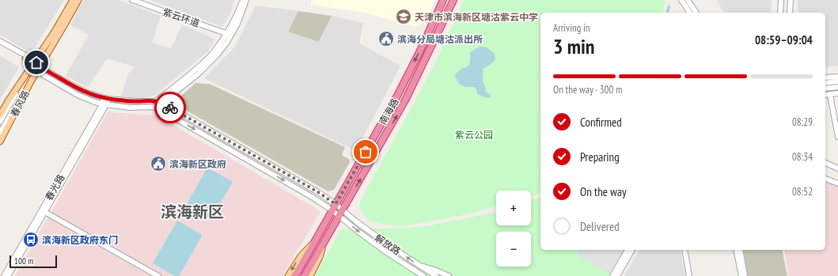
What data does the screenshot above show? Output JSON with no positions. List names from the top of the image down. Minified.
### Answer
{"streets":{"highway":["南海路"],"main road":["春风路"],"street":["紫云环道","春光路","解放路"]},"crossings":[["南海路","解放路"]],"districts":["滨海新区"],"parks":["紫云公园"],"places":{"school or university":["天津市滨海新区塘沽紫云中学"],"public building":["滨海分局塘沽派出所","滨海新区政府"],"bus stop":["滨海新区政府东门"]},"scale_bar":"100 m","page":{"heading":["3 min","Arriving in","08:59–09:04"],"bar":"On the way · 300 m","list":[["Confirmed","08:29"],["Preparing","08:34"],["On the way","08:52"],"Delivered"],"map_buttons":["+","−"],"scale":"100 m"}}
